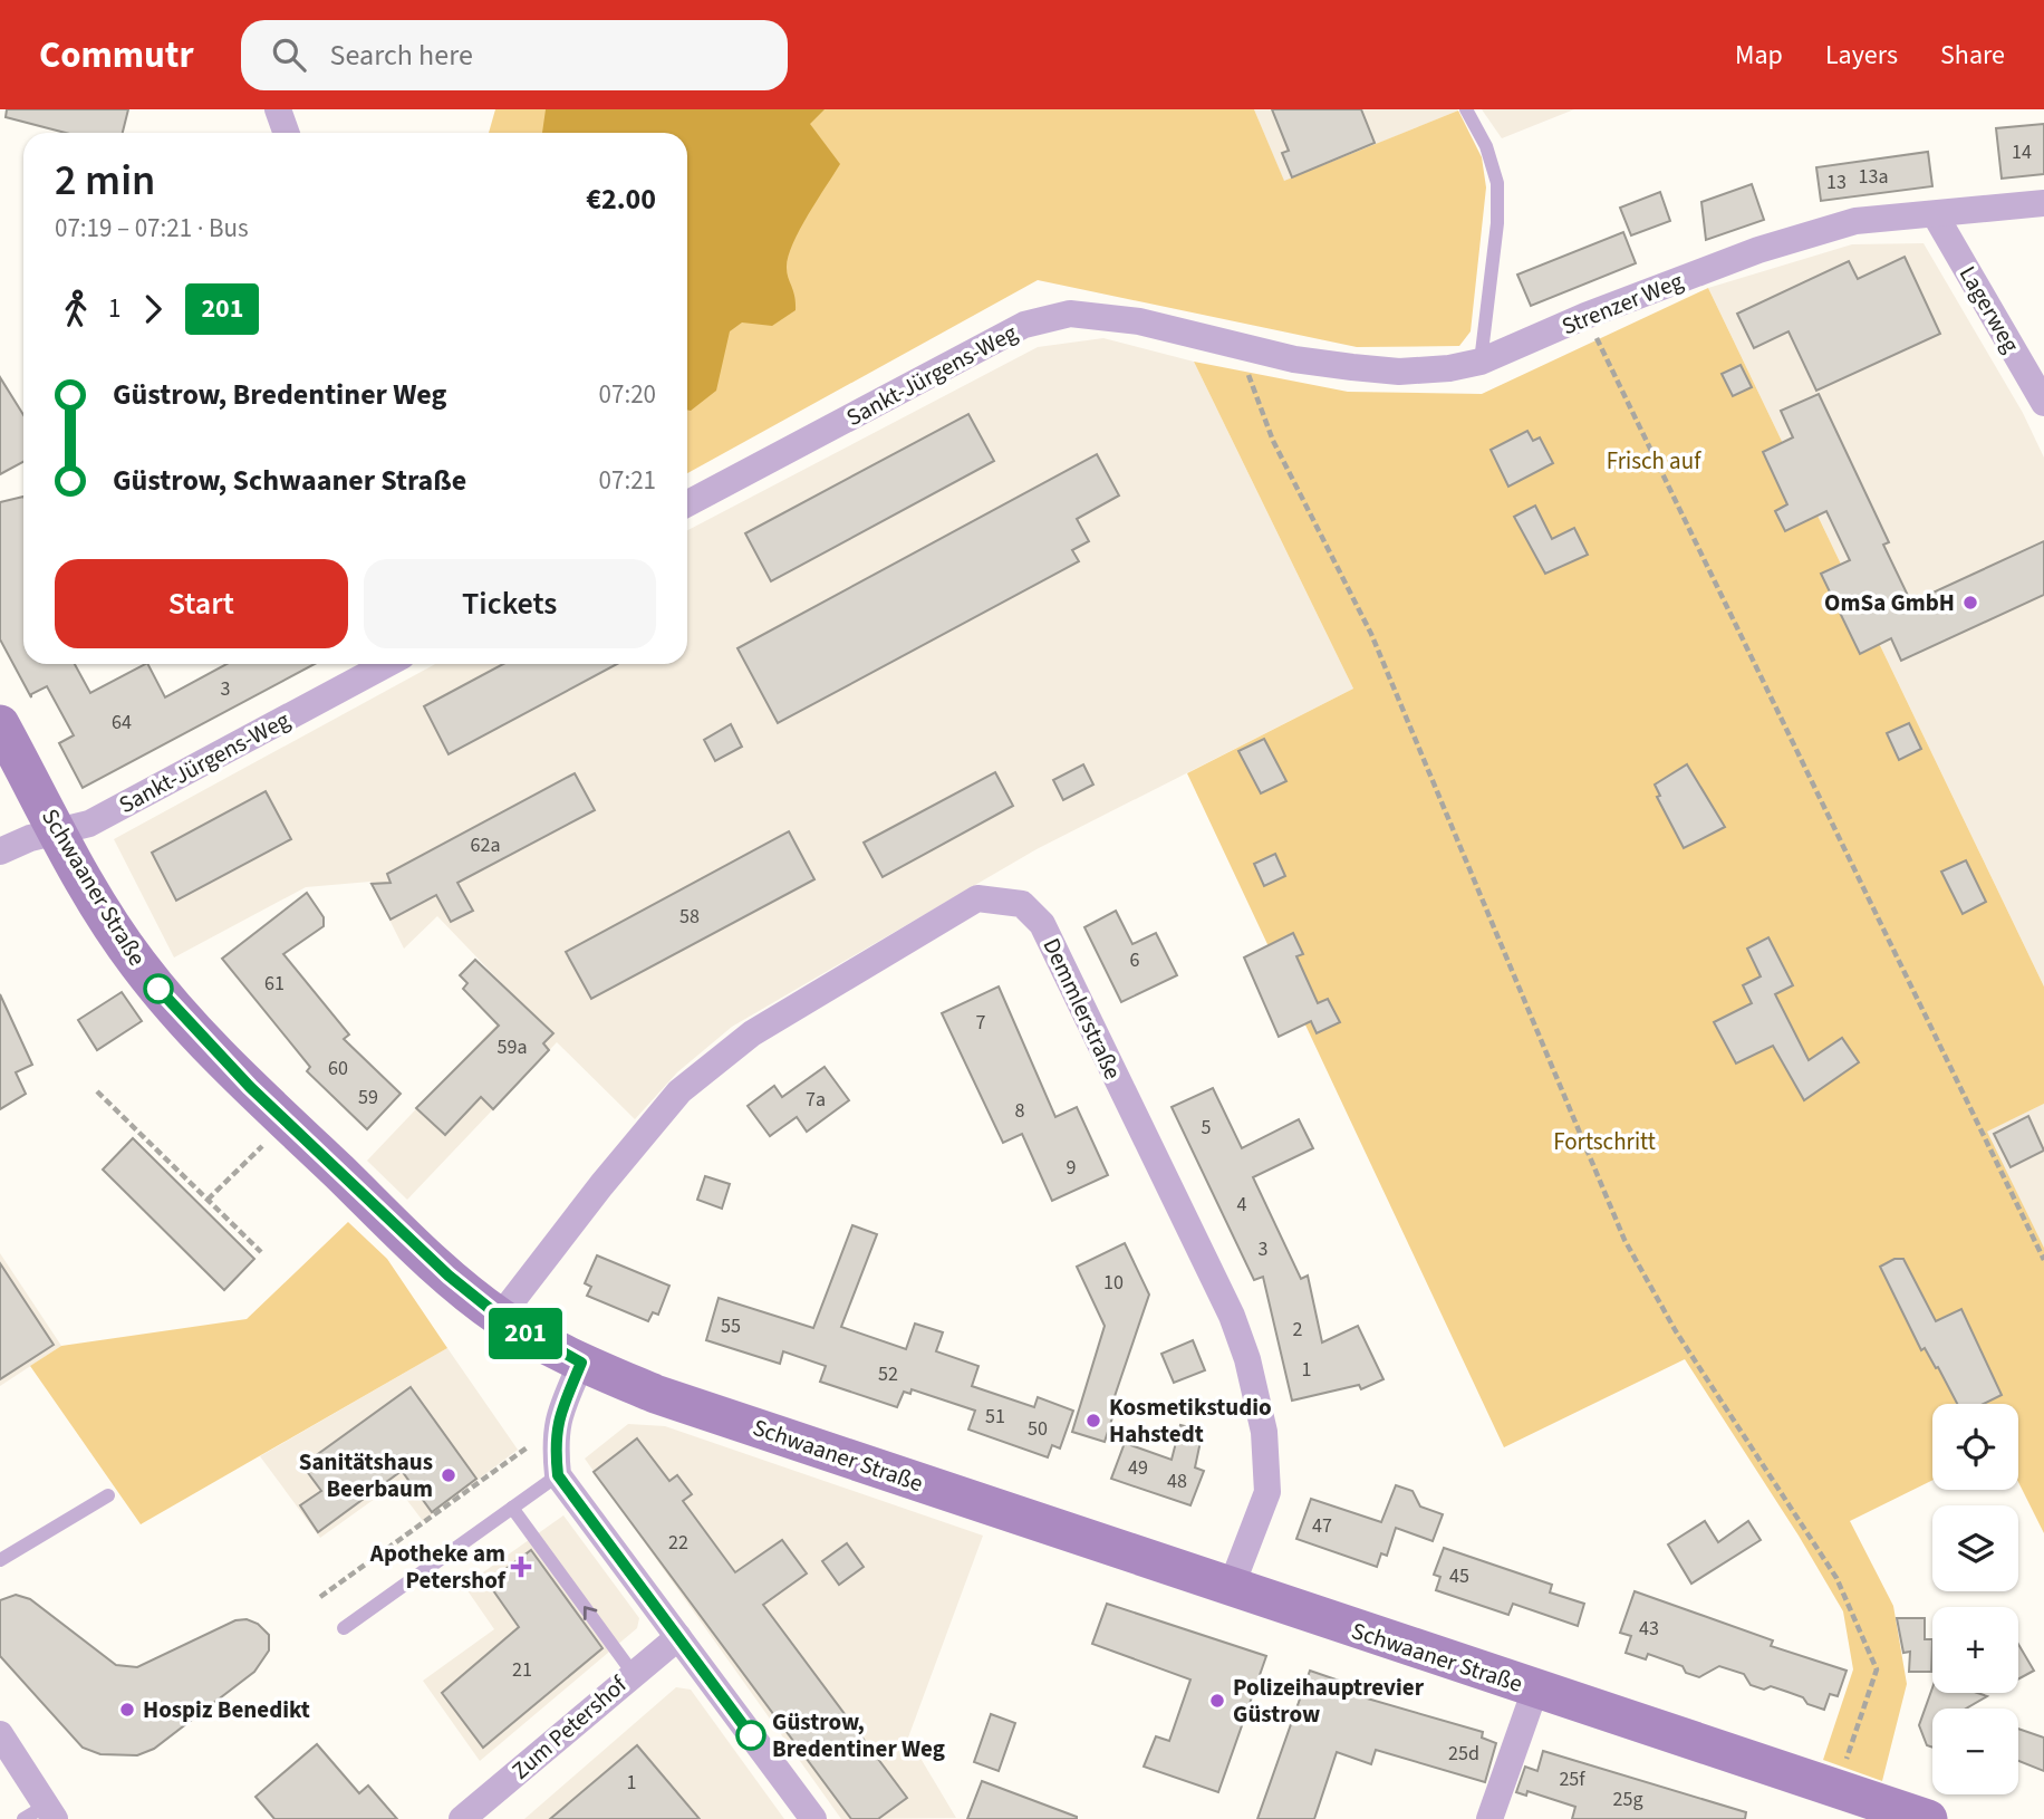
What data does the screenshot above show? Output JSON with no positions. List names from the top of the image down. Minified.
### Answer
{"streets":{"main road":["Schwaaner Straße"],"street":["Strenzer Weg","Lagerweg","Sankt-Jürgens-Weg","Demmlerstraße","Zum Petershof"]},"crossings":[["Strenzer Weg","Lagerweg"],["Strenzer Weg","Sankt-Jürgens-Weg"],["Sankt-Jürgens-Weg","Schwaaner Straße"],["Schwaaner Straße","Demmlerstraße"]],"parks":["Frisch auf","Fortschritt"],"places":{"other":["OmSa GmbH","Kosmetikstudio Hahstedt","Sanitätshaus Beerbaum","Polizeihauptrevier Güstrow","Hospiz Benedikt","Güstrow, Bredentiner Weg"],"health":["Apotheke am Petershof"]},"lines":["bus line 201"],"house_numbers":["14","13a","13","3","64","62a","58","6","61","7","59a","60","59","7a","8","5","9","4","3","10","55","2","1","52","51","50","49","48","47","22","45","43","21","25d","25f","1","25g"],"page":{"header":"Commutr","search":"Search here","nav":["Map","Layers","Share"],"on_map":"201","heading":["2 min","07:19 – 07:21 · Bus","€2.00"],"legs":["1","201"],"list":[{"name":"Güstrow, Bredentiner Weg","value":"07:20"},{"name":"Güstrow, Schwaaner Straße","value":"07:21"}],"buttons":["Start","Tickets"],"map_buttons":["+","−"]}}
